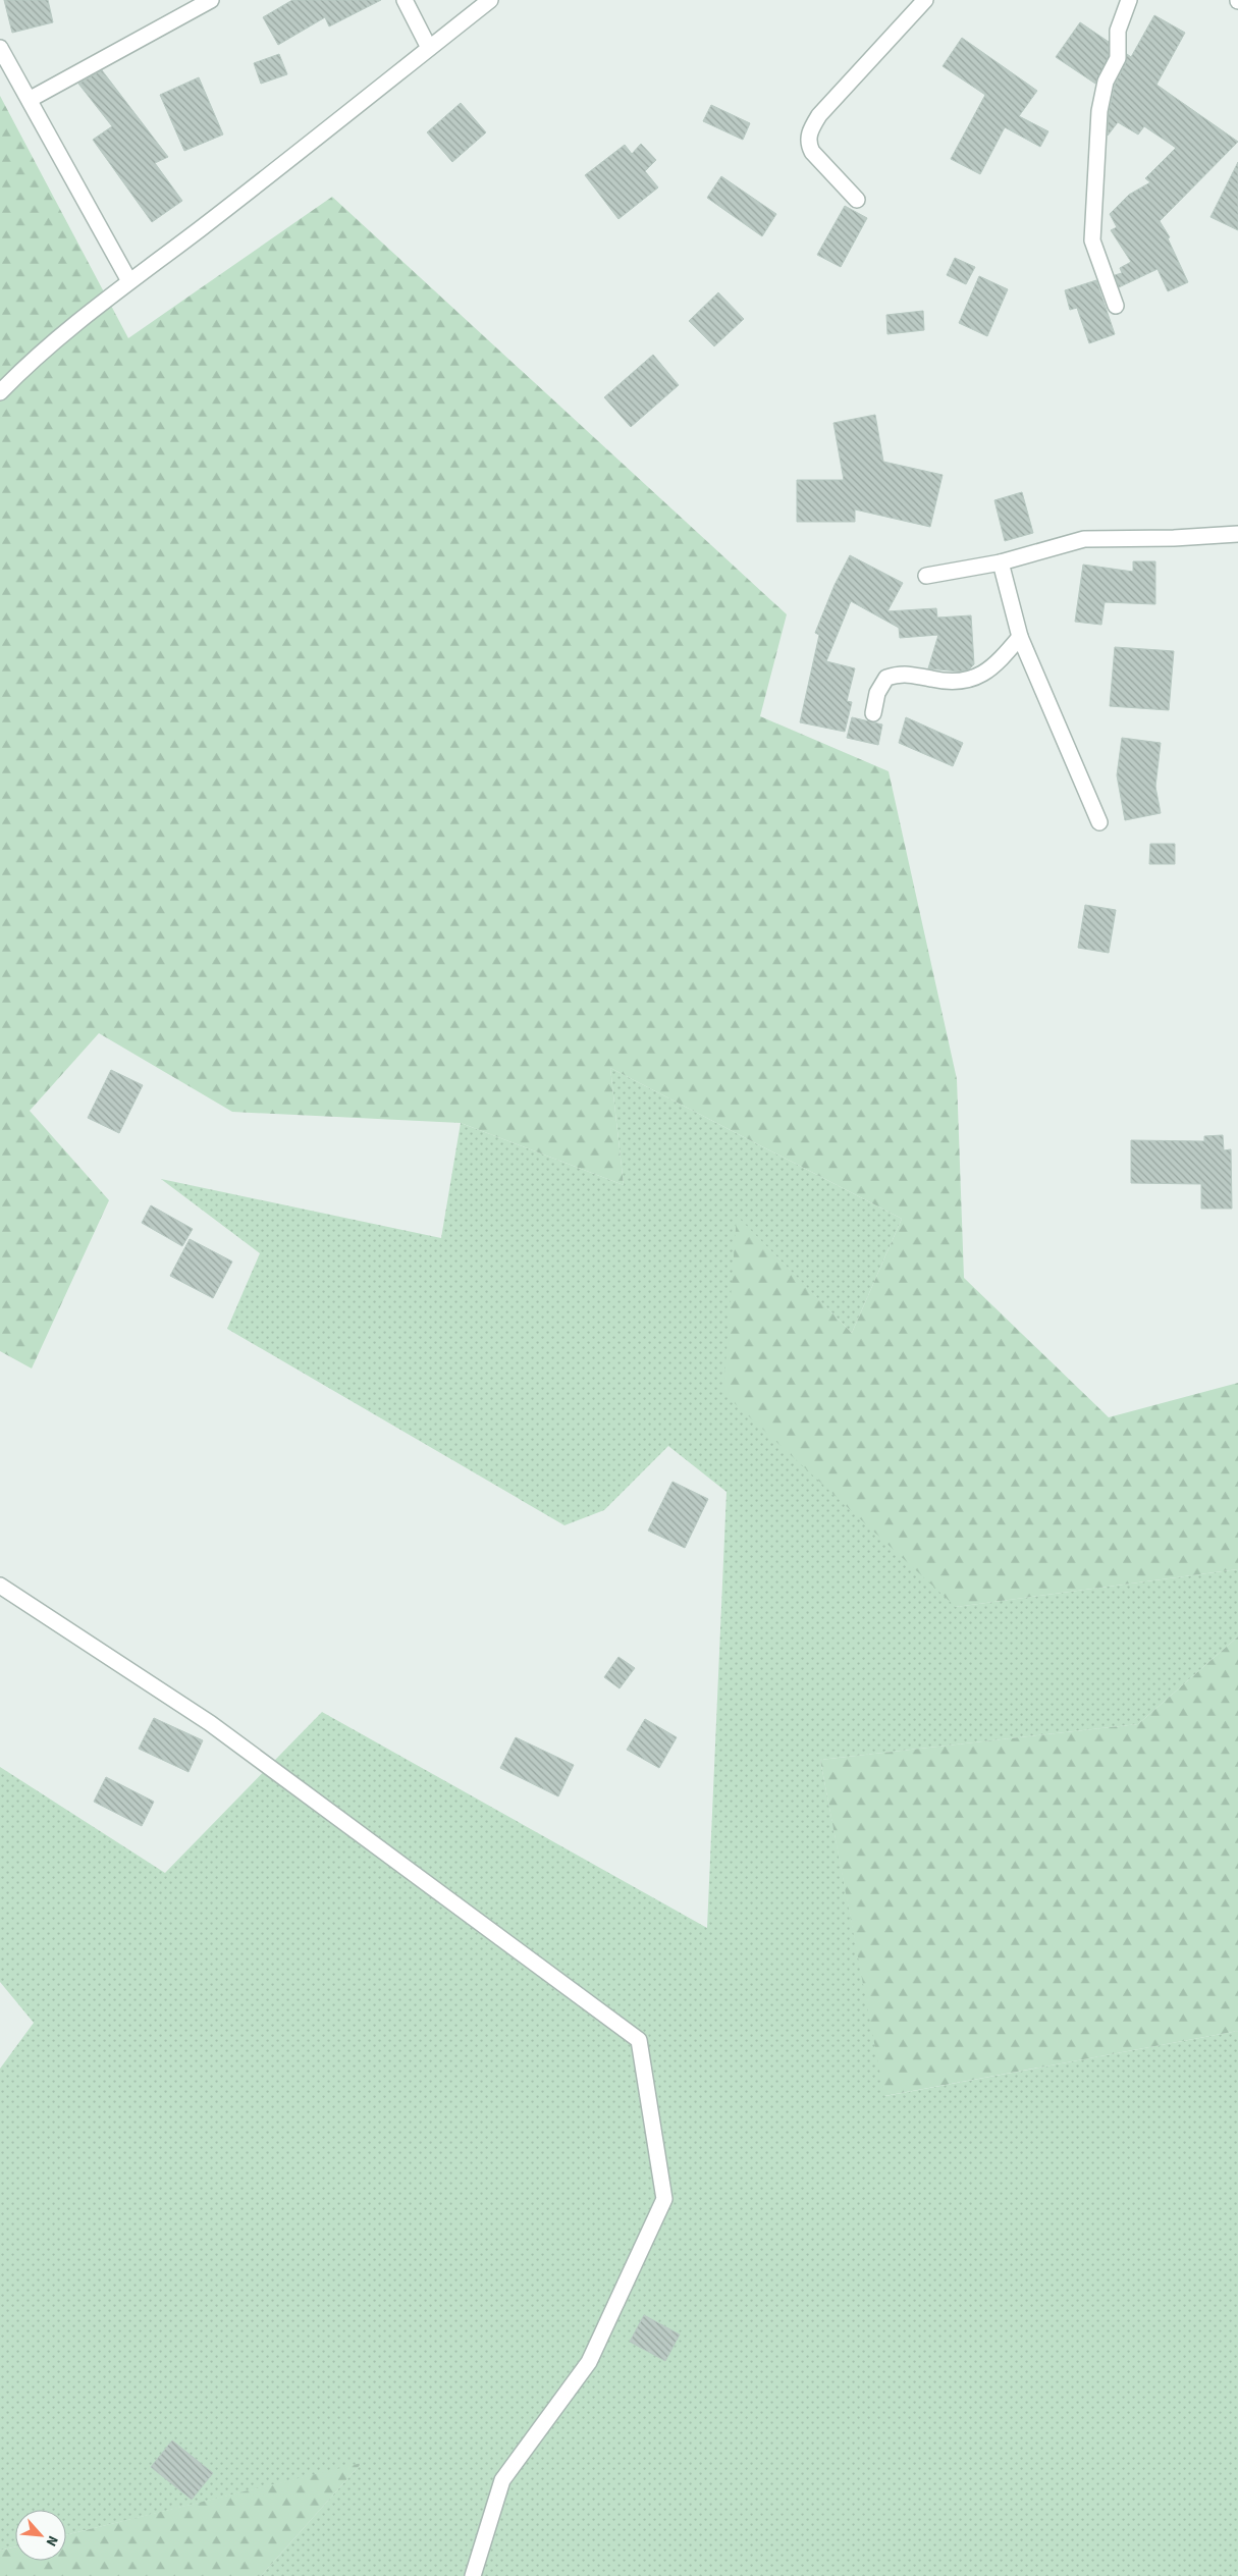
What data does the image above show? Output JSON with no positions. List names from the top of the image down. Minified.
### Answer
{"north":"bottom right"}
